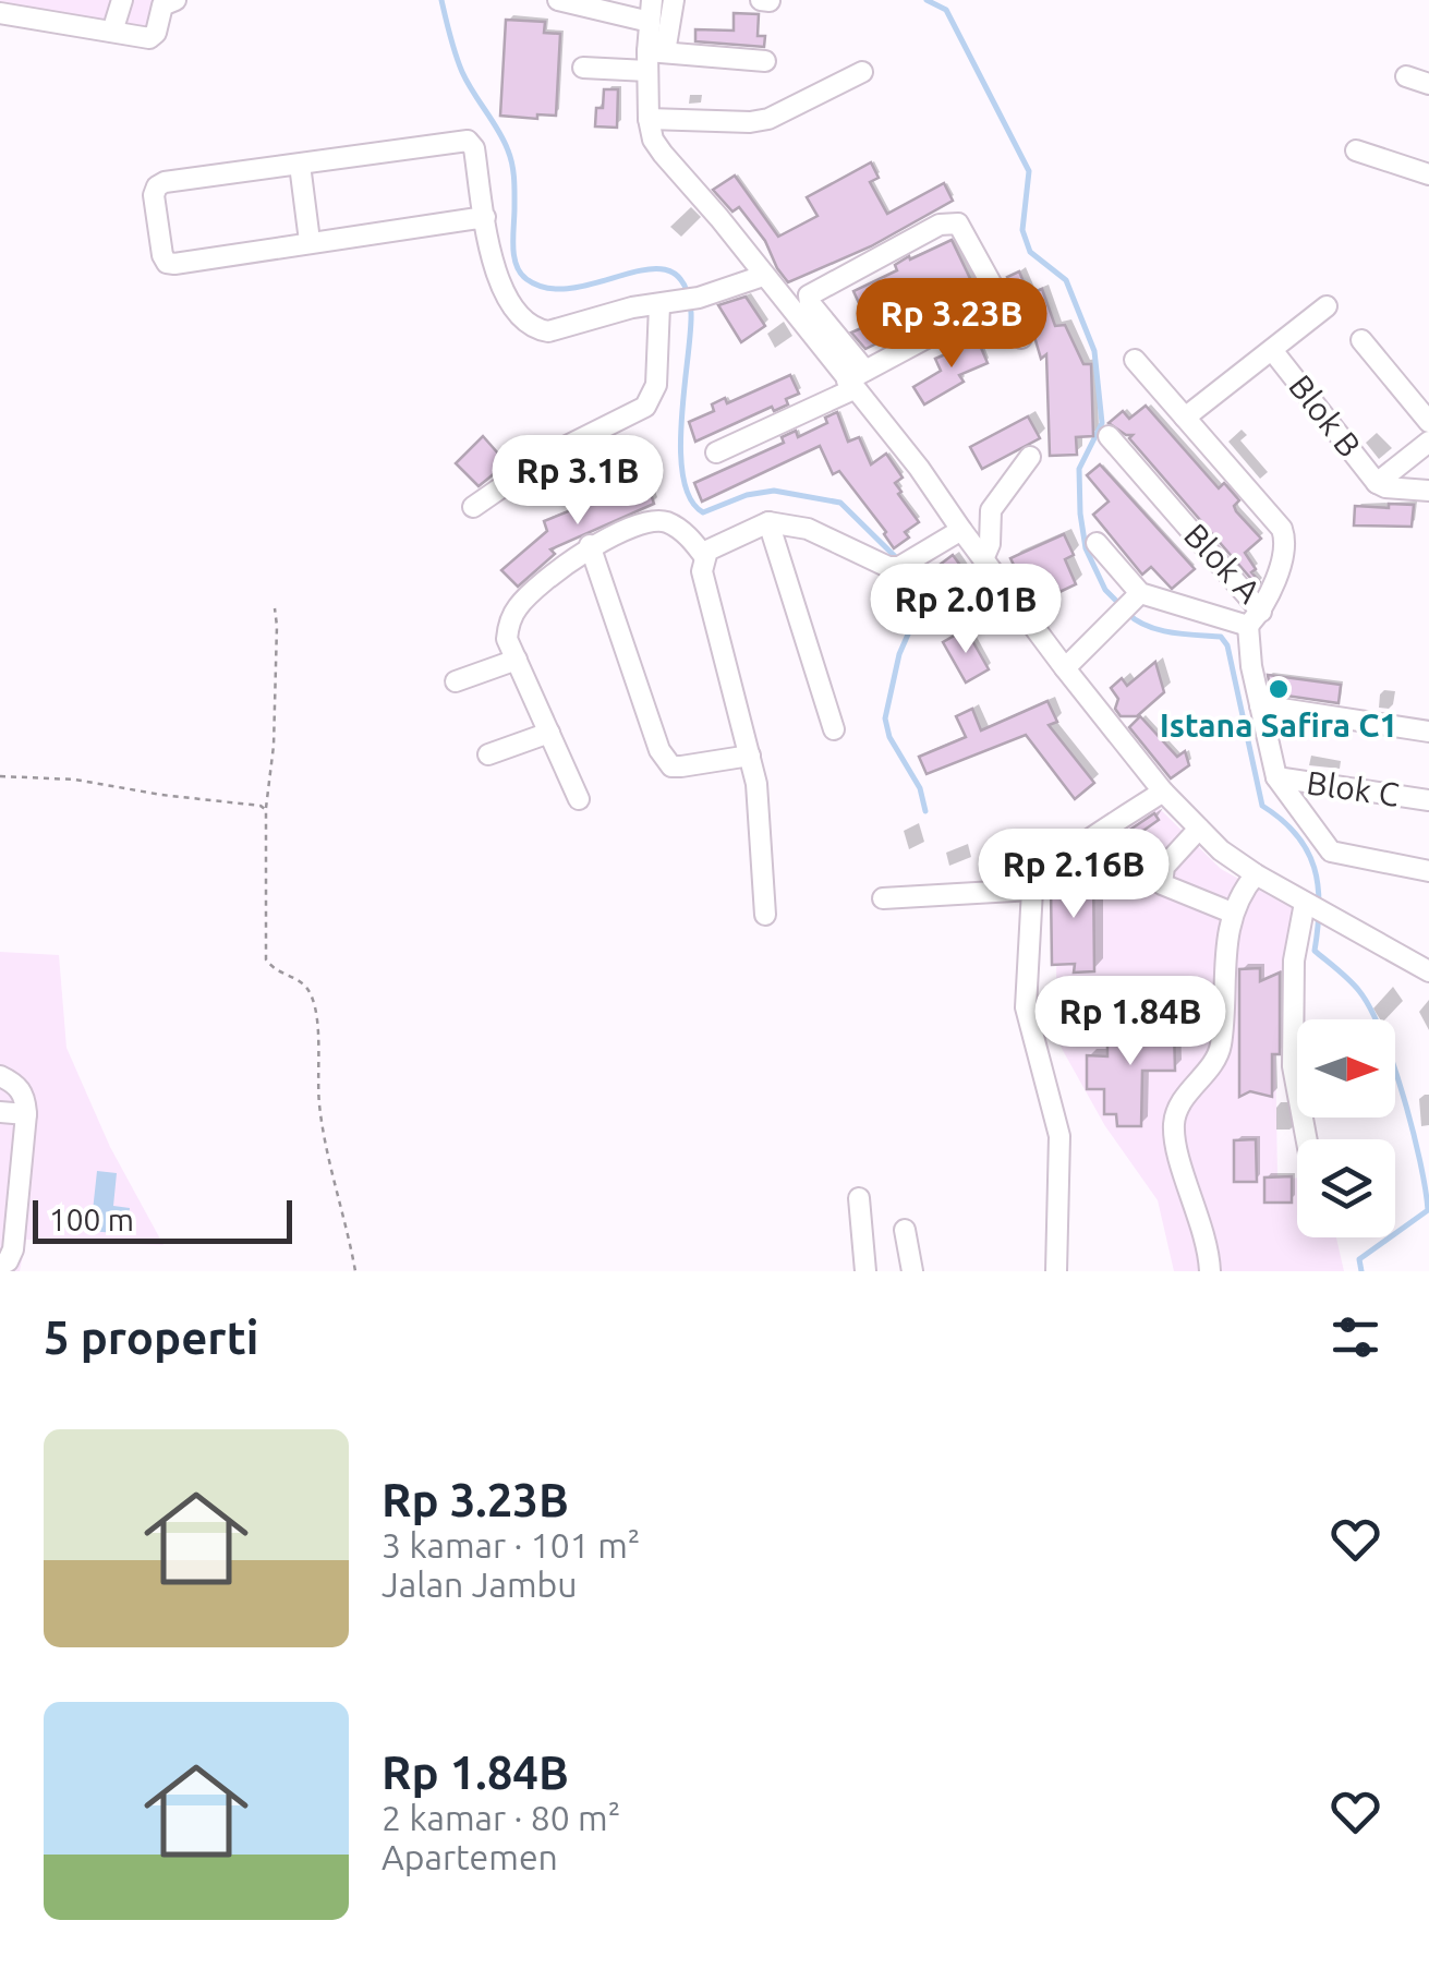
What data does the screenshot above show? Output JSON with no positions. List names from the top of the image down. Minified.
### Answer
{"streets":{"street":["Blok B","Blok A","Blok C"]},"crossings":[["Blok B","Blok A"],["Blok A","Blok C"]],"places":["Istana Safira C1"],"scale_bar":"100 m","north":"right","page":{"price":["Rp 3.23B","Rp 3.1B","Rp 2.01B","Rp 2.16B","Rp 1.84B"],"scale":"100 m","heading":"5 properti","list":[{"name":"Rp 3.23B","note":"3 kamar · 101 m² · Jalan Jambu"},{"name":"Rp 1.84B","note":"2 kamar · 80 m² · Apartemen"}]}}
